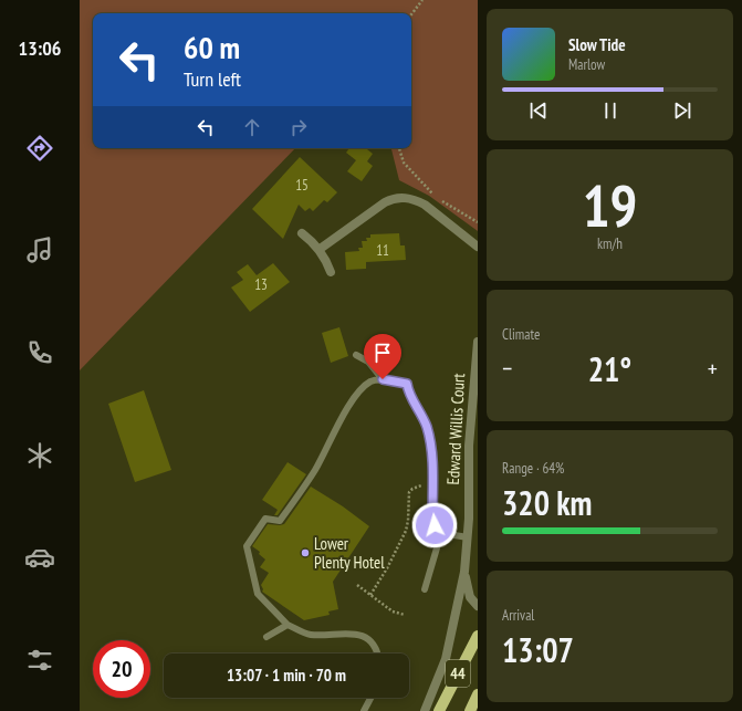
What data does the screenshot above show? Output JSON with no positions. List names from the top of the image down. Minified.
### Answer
{"streets":{"main road":["44"],"street":["Edward Willis Court"]},"places":["Lower Plenty Hotel"],"house_numbers":["15","11","13"],"page":{"tabs":"13:06","turn":["60 m","Turn left"],"song":["Slow Tide","Marlow"],"tile":[["19","km/h"],"Climate",["Range · 64%","320 km"],["Arrival","13:07"]],"heat":["−","21°","+"],"limit":"20","trip":"13:07 · 1 min · 70 m"}}
